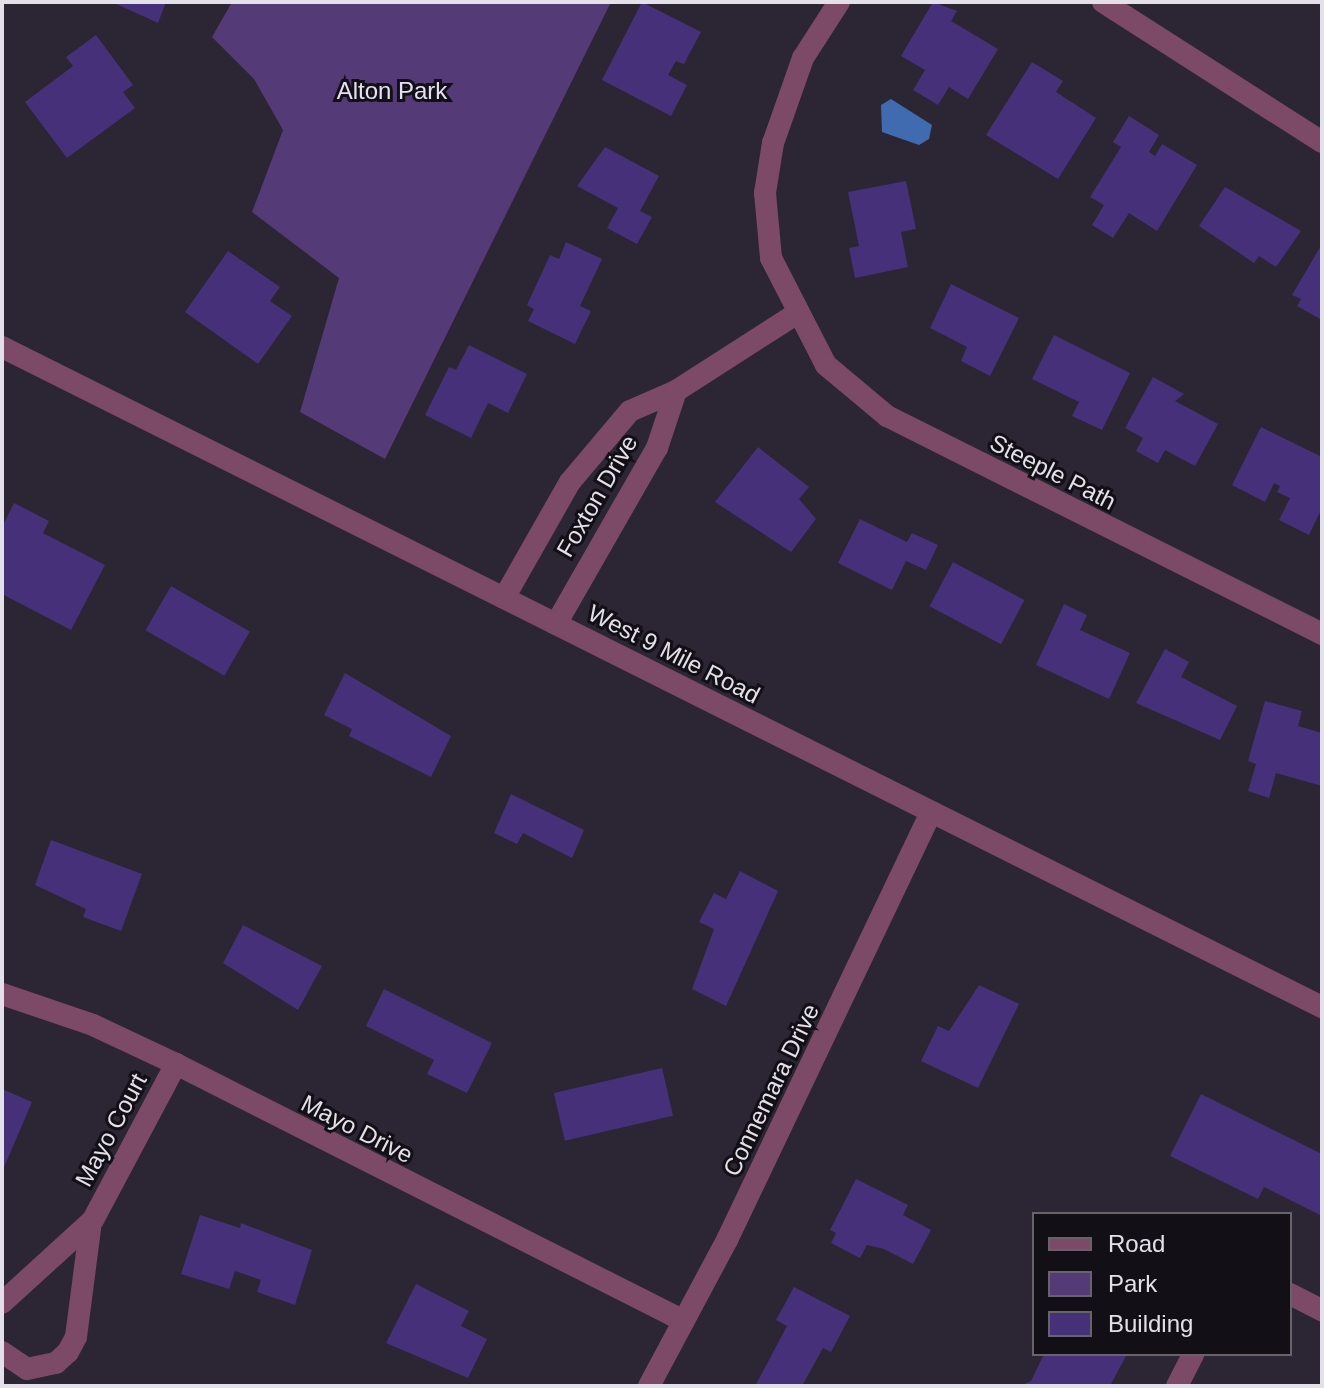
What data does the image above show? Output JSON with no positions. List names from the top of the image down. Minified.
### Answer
{"streets":{"street":["Steeple Path","Foxton Drive","West 9 Mile Road","Connemara Drive","Mayo Drive","Mayo Court"]},"crossings":[["Steeple Path","Foxton Drive"],["Foxton Drive","West 9 Mile Road"],["West 9 Mile Road","Connemara Drive"],["Connemara Drive","Mayo Drive"],["Mayo Drive","Mayo Court"]],"parks":["Alton Park"],"legend":["Road","Park","Building"]}
